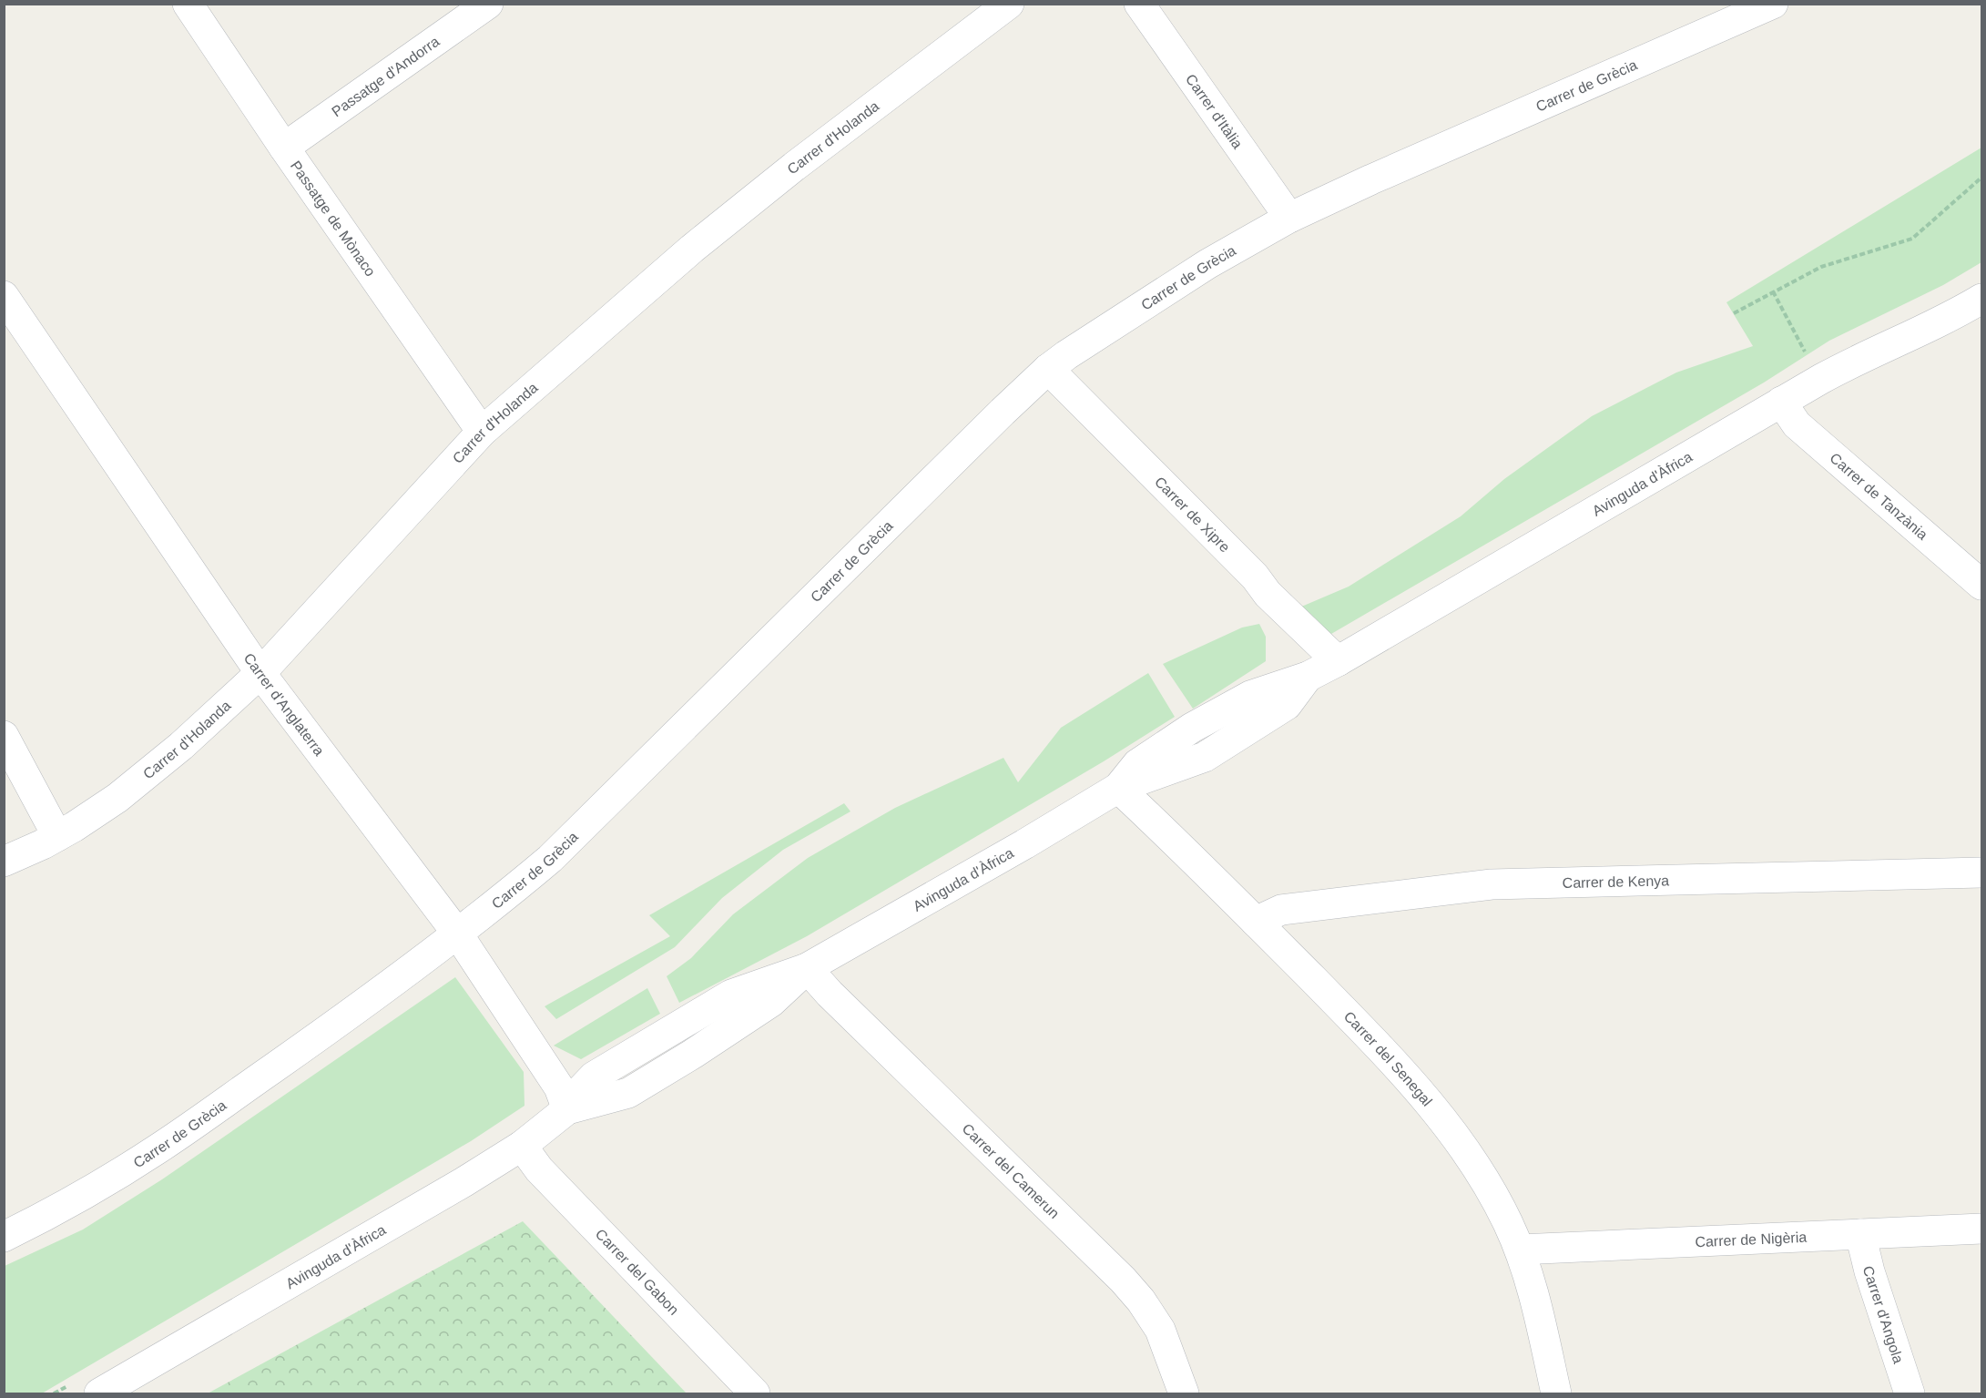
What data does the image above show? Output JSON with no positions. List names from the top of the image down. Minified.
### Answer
{"streets":{"street":["Passatge d'Andorra","Carrer de Grècia","Carrer d'Itàlia","Carrer d'Holanda","Passatge de Mònaco","Avinguda d'Àfrica","Carrer de Tanzània","Carrer de Xipre","Carrer d'Anglaterra","Carrer de Kenya","Carrer del Senegal","Carrer del Camerun","Carrer de Nigèria","Carrer del Gabon","Carrer d'Angola"]},"crossings":[["Passatge d'Andorra","Passatge de Mònaco"],["Carrer de Grècia","Carrer d'Itàlia"],["Carrer de Grècia","Carrer de Xipre"],["Carrer de Grècia","Carrer d'Anglaterra"],["Carrer d'Holanda","Passatge de Mònaco"],["Carrer d'Holanda","Carrer d'Anglaterra"],["Avinguda d'Àfrica","Carrer de Tanzània"],["Avinguda d'Àfrica","Carrer de Xipre"],["Avinguda d'Àfrica","Carrer d'Anglaterra"],["Avinguda d'Àfrica","Carrer del Senegal"],["Avinguda d'Àfrica","Carrer del Camerun"],["Avinguda d'Àfrica","Carrer del Gabon"],["Carrer de Kenya","Carrer del Senegal"],["Carrer del Senegal","Carrer de Nigèria"],["Carrer de Nigèria","Carrer d'Angola"]]}
